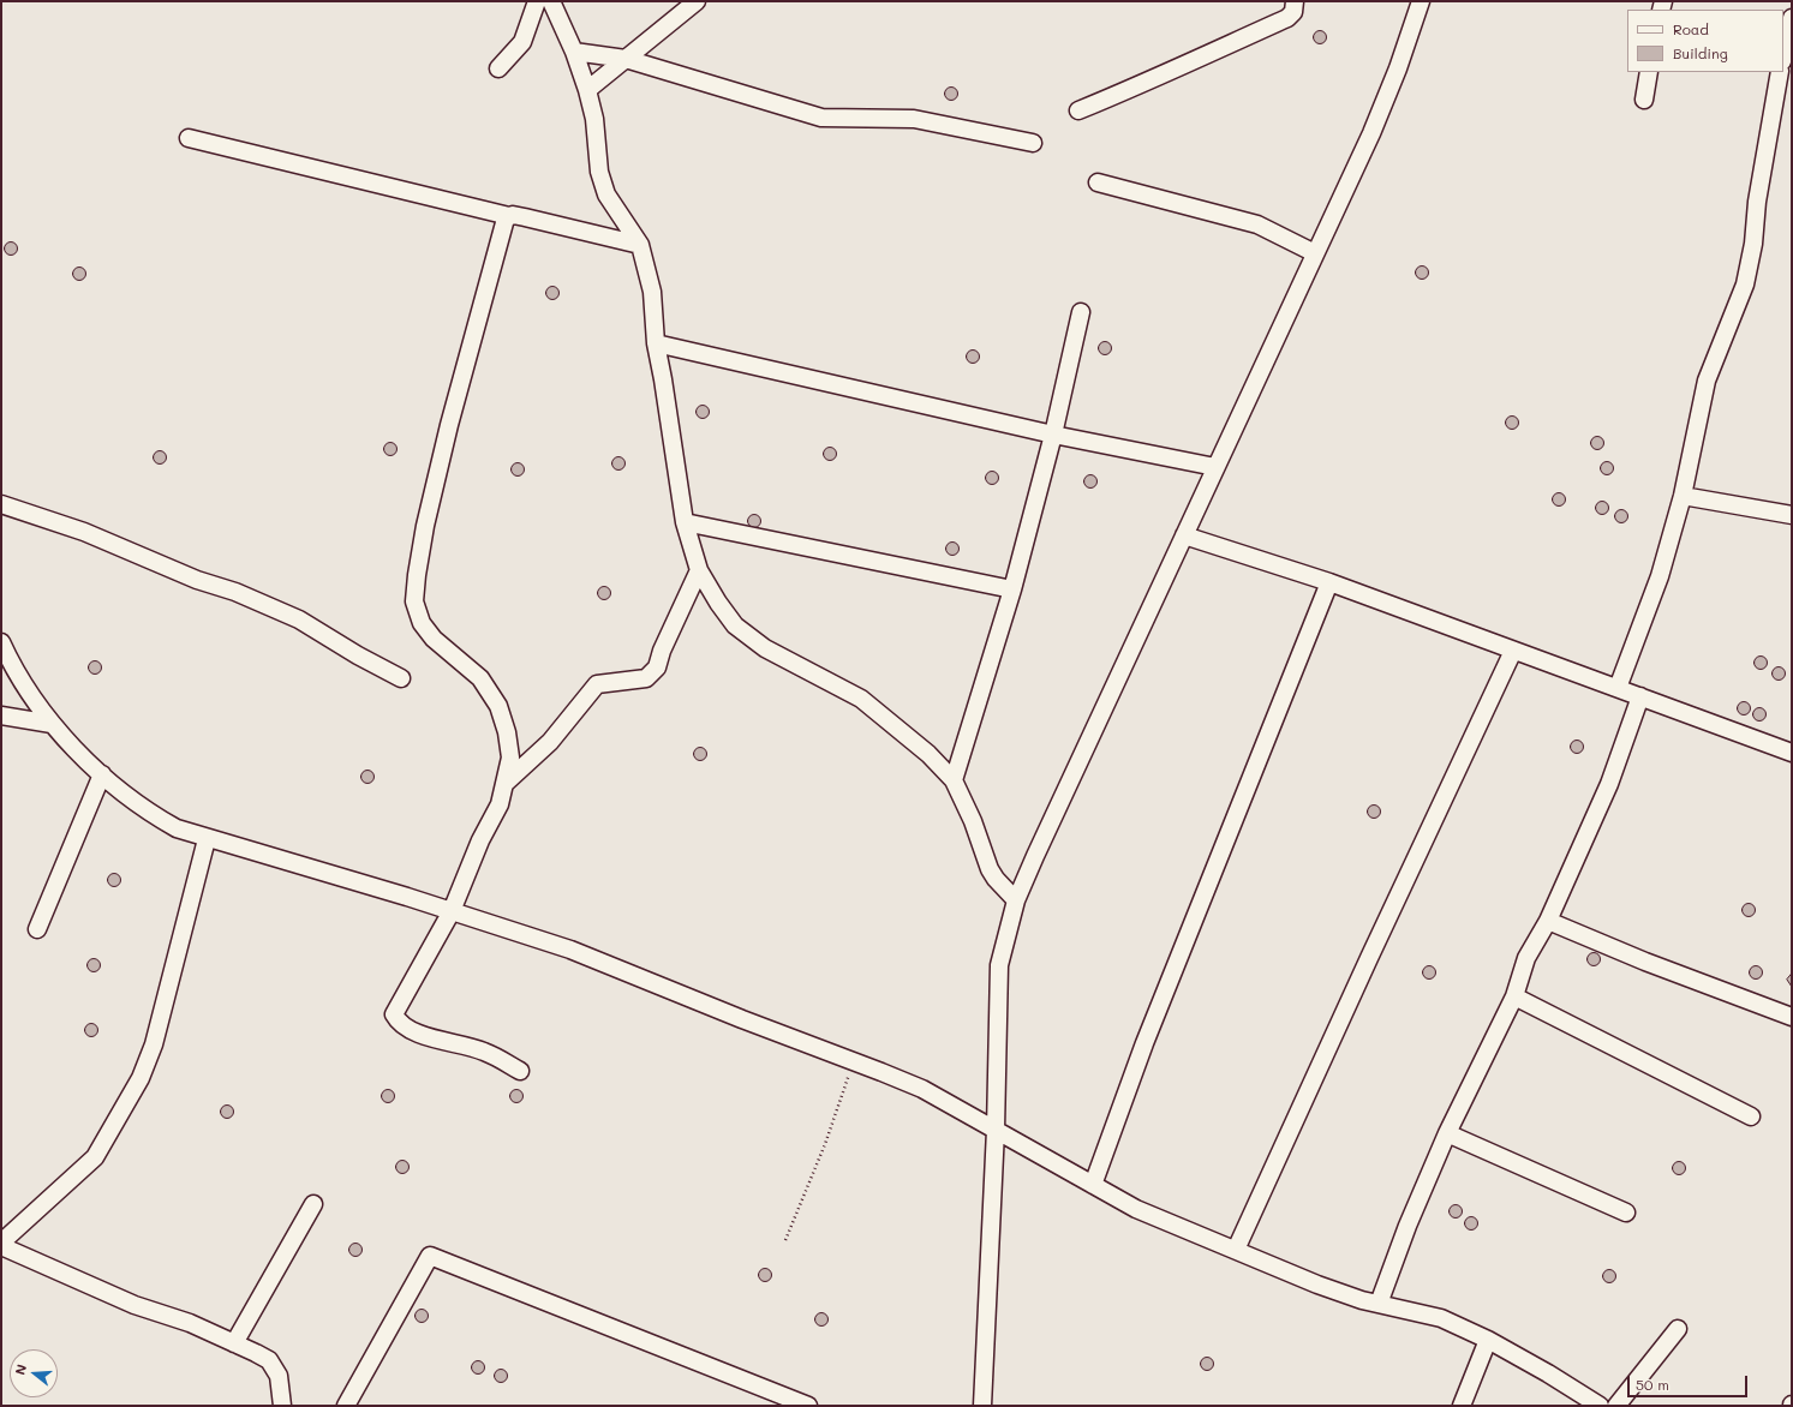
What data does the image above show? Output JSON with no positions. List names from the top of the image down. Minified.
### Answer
{"legend":["Road","Building"],"scale_bar":"50 m","north":"left"}
